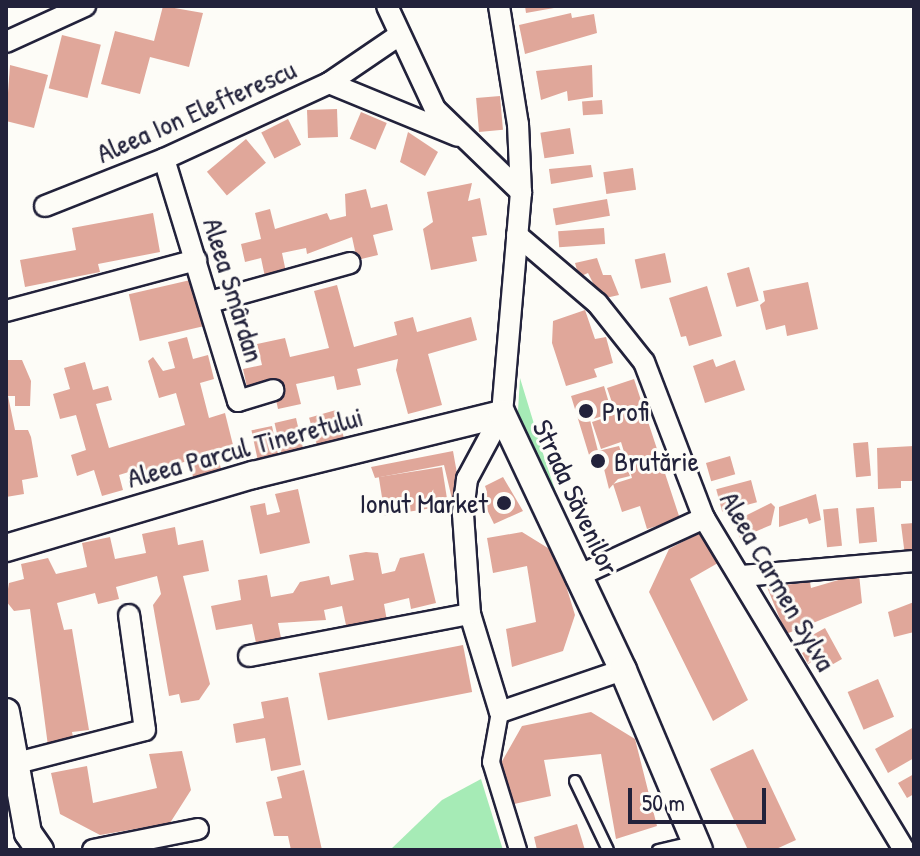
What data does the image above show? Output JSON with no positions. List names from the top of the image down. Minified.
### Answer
{"streets":{"street":["Aleea Ion Elefterescu","Aleea Smârdan","Aleea Parcul Tineretului","Strada Săvenilor","Aleea Carmen Sylva"]},"crossings":[["Aleea Ion Elefterescu","Aleea Smârdan"],["Aleea Parcul Tineretului","Strada Săvenilor"],["Strada Săvenilor","Aleea Carmen Sylva"]],"places":["Profi","Brutărie","Ionut Market"],"scale_bar":"50 m"}
